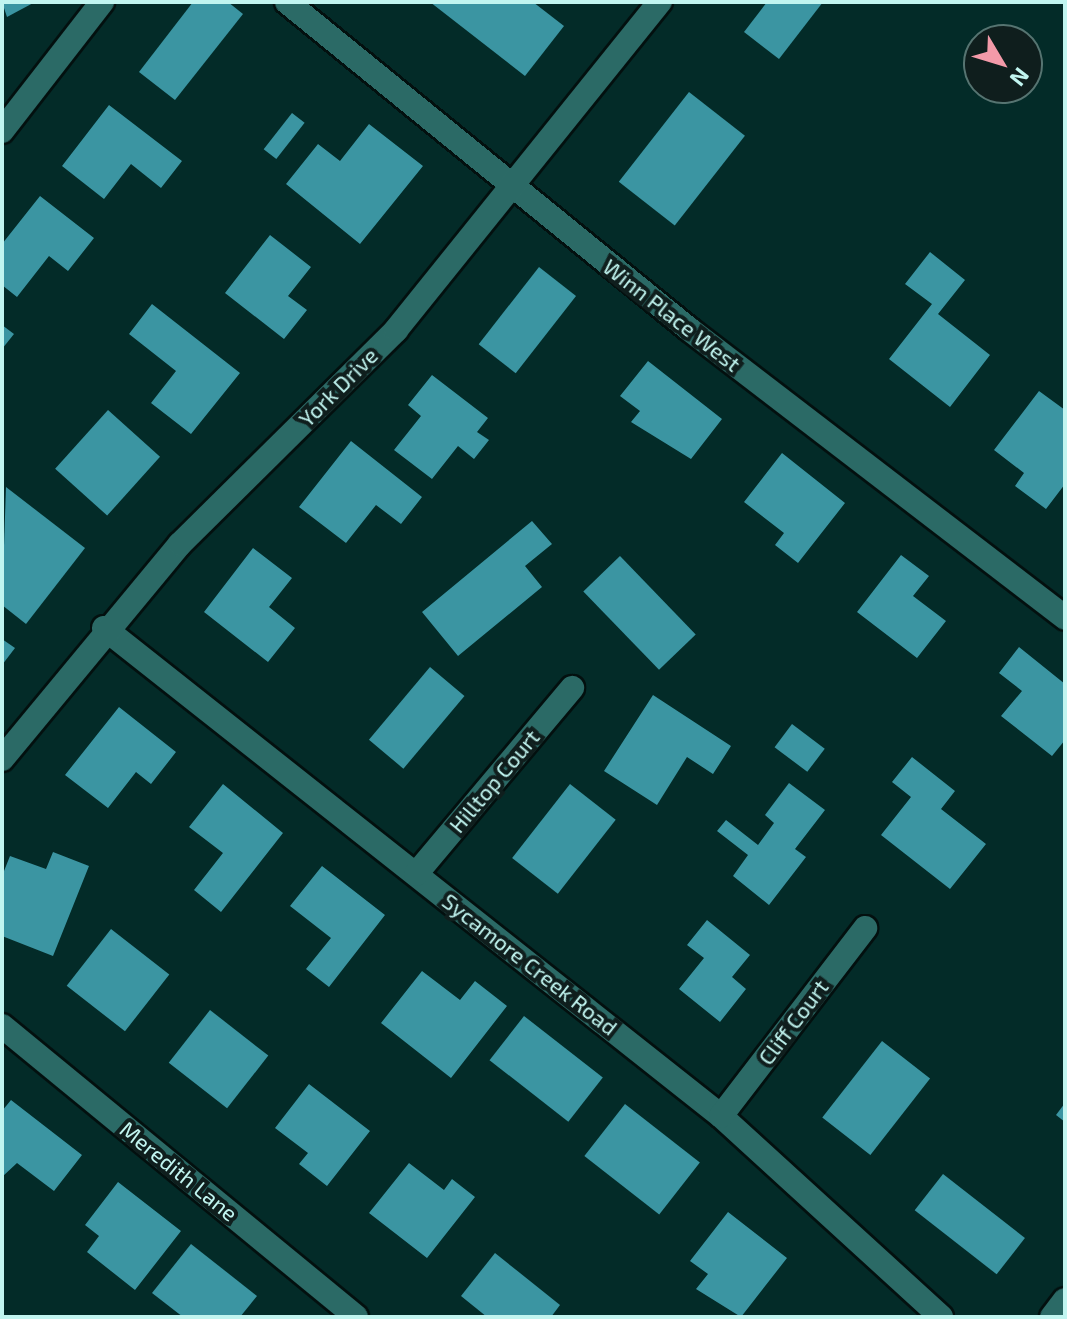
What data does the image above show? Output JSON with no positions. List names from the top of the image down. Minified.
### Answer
{"streets":{"street":["Winn Place West","York Drive","Hilltop Court","Sycamore Creek Road","Cliff Court","Meredith Lane"]},"crossings":[["Winn Place West","York Drive"],["York Drive","Sycamore Creek Road"],["Hilltop Court","Sycamore Creek Road"],["Sycamore Creek Road","Cliff Court"]],"north":"bottom right"}
